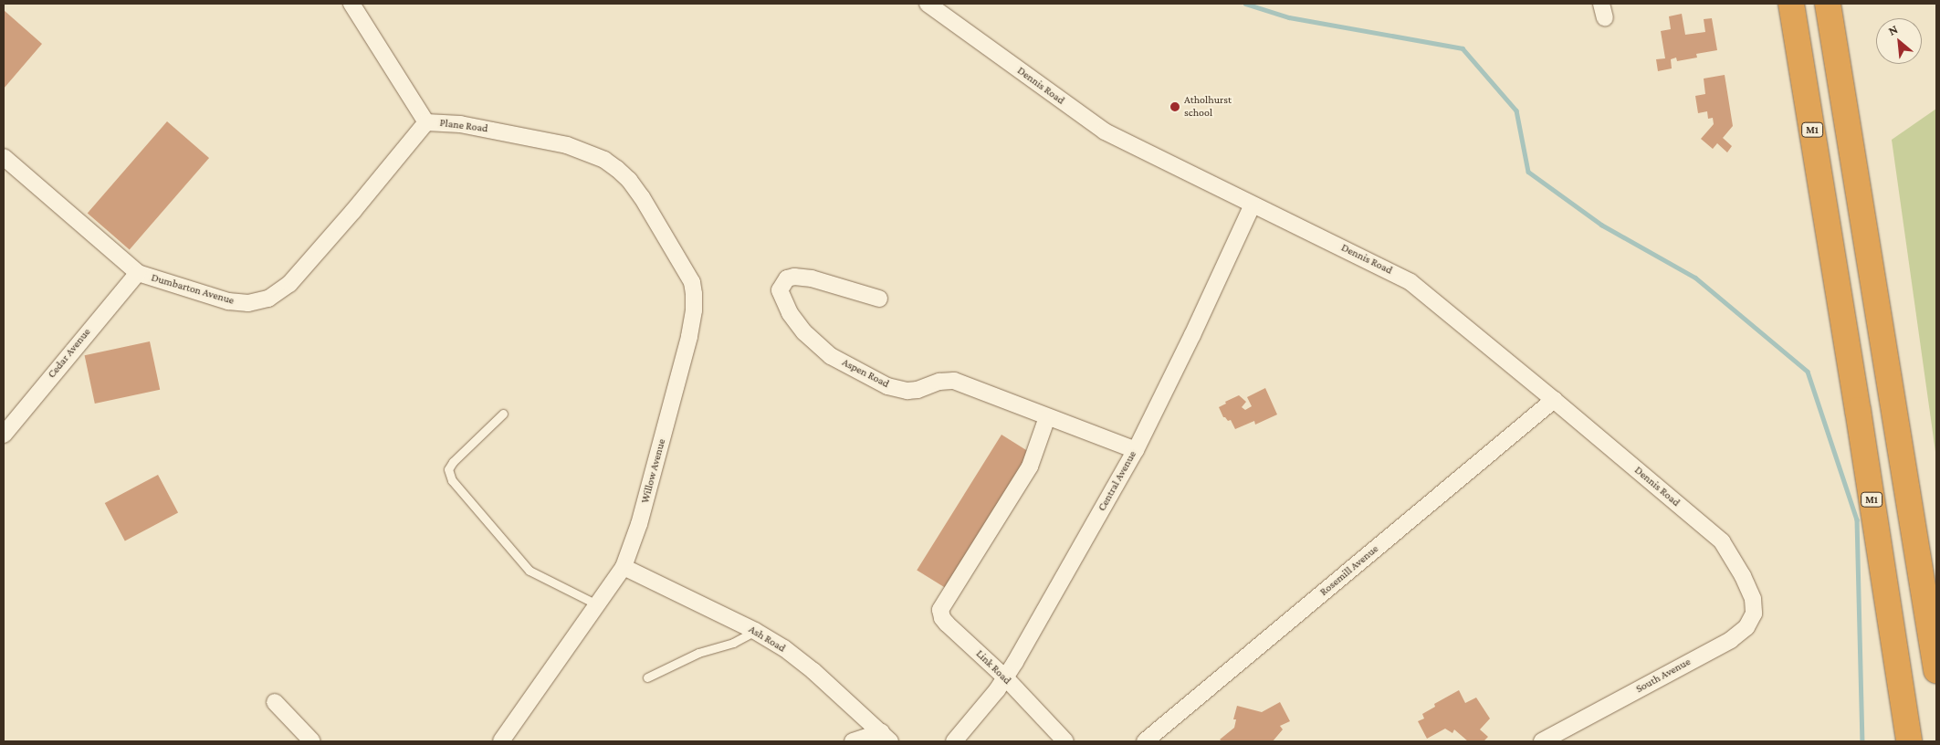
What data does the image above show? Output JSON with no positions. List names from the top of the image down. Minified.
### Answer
{"streets":{"highway":["M1"],"street":["Dennis Road","Plane Road","Dumbarton Avenue","Cedar Avenue","Aspen Road","Willow Avenue","Central Avenue","Rosemill Avenue","Ash Road","Link Road","South Avenue"]},"crossings":[["Dennis Road","Central Avenue"],["Dennis Road","Rosemill Avenue"],["Dennis Road","South Avenue"],["Plane Road","Dumbarton Avenue"],["Plane Road","Willow Avenue"],["Dumbarton Avenue","Cedar Avenue"],["Aspen Road","Central Avenue"],["Aspen Road","Link Road"],["Willow Avenue","Ash Road"],["Central Avenue","Link Road"]],"places":["Atholhurst school"],"north":"top left"}
